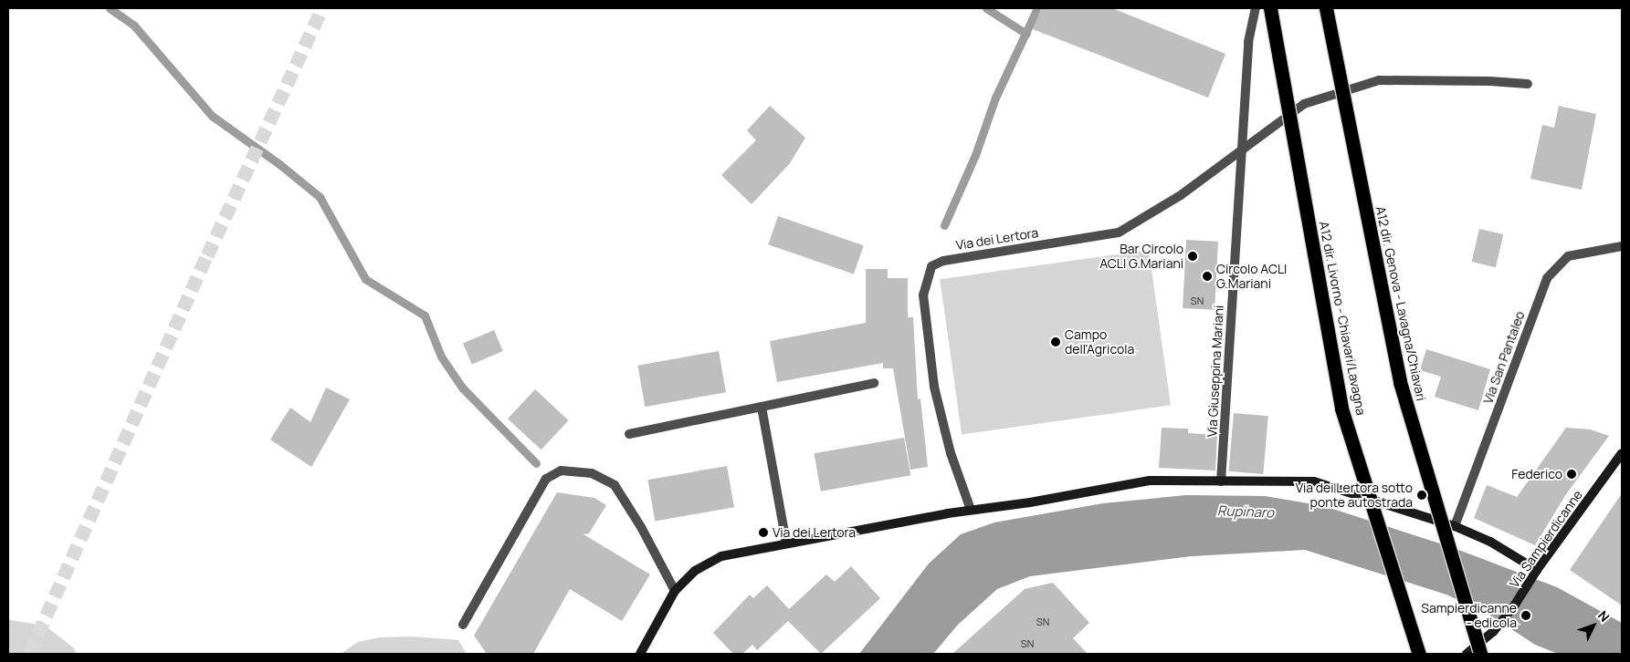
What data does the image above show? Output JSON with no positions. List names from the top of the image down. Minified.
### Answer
{"streets":{"highway":["A12 dir. Genova - Lavagna/Chiavari","A12 dir. Livorno - Chiavari/Lavagna"],"main road":["Via Sampierdicanne"],"street":["Via dei Lertora","Via San Pantaleo","Via Giuseppina Mariani"]},"crossings":[["Via dei Lertora","Via Giuseppina Mariani"]],"water":["Rupinaro"],"places":["Bar Circolo ACLI G.Mariani","Circolo ACLI G.Mariani","Campo dell'Agricola","Federico","Via dei Lertora sotto ponte autostrada","Via dei Lertora","Sampierdicanne - edicola"],"house_numbers":["SN","SN","SN"],"north":"top right"}
